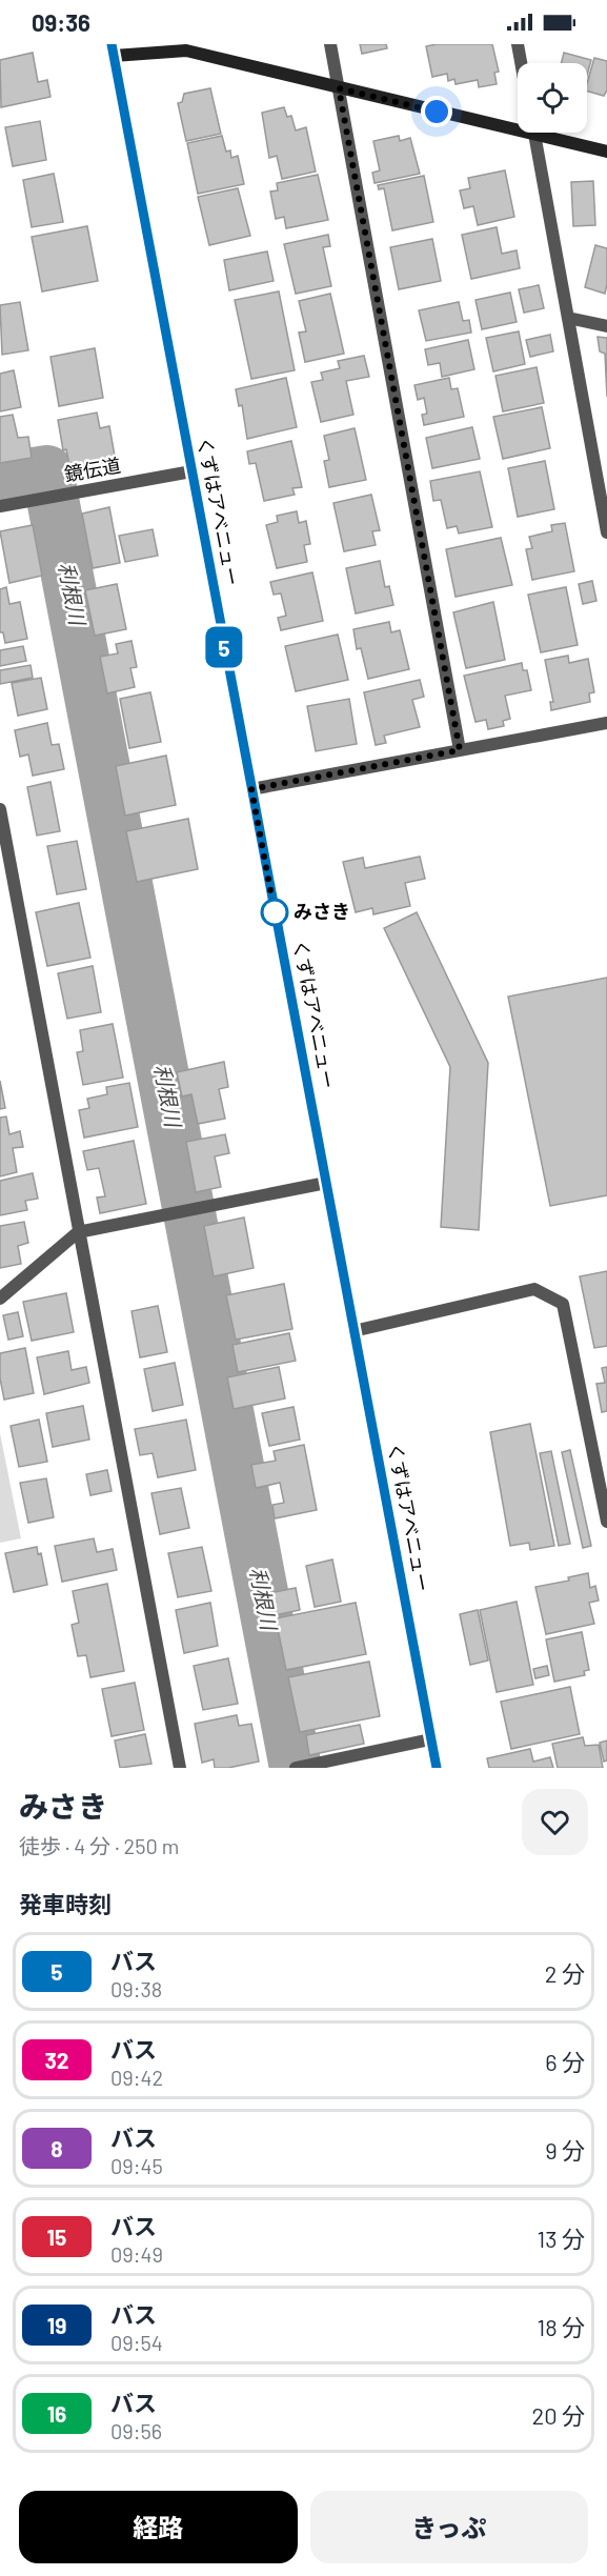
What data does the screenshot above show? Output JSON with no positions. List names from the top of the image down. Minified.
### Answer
{"streets":{"street":["鏡伝道","くずはアベニュー"]},"crossings":[["鏡伝道","くずはアベニュー"]],"water":["利根川"],"places":["みさき"],"lines":["bus line 5"],"page":{"status":"09:36","on_map":"5","heading":[["みさき","徒歩 · 4 分 · 250 m"],"発車時刻"],"list":[{"mark":"5","name":"バス","note":"09:38","value":"2 分"},{"mark":"32","name":"バス","note":"09:42","value":"6 分"},{"mark":"8","name":"バス","note":"09:45","value":"9 分"},{"mark":"15","name":"バス","note":"09:49","value":"13 分"},{"mark":"19","name":"バス","note":"09:54","value":"18 分"},{"mark":"16","name":"バス","note":"09:56","value":"20 分"}],"buttons":["経路","きっぷ"]}}
